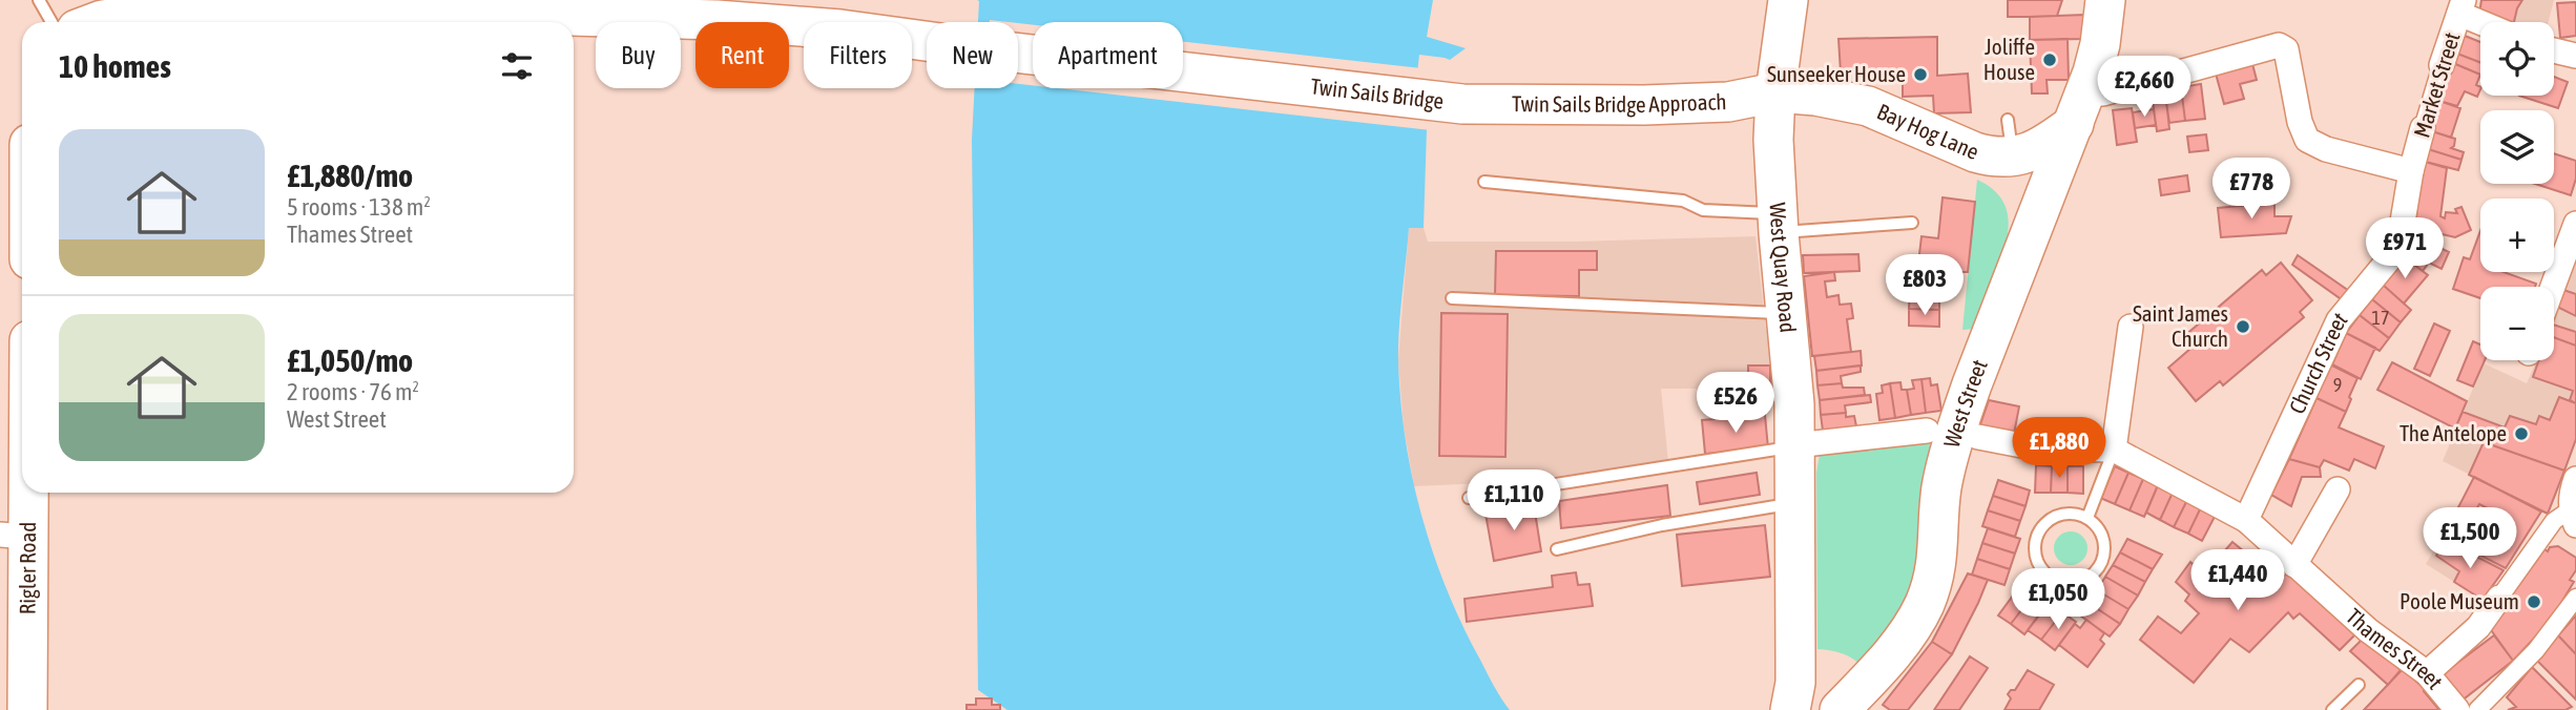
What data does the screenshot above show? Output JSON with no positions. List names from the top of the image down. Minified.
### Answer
{"streets":{"highway":["Twin Sails Bridge","Twin Sails Bridge Approach","Bay Hog Lane","West Quay Road","West Street","Rigler Road"],"street":["Market Street","Church Street","Thames Street"]},"crossings":[["Market Street","Church Street"],["Twin Sails Bridge","Twin Sails Bridge Approach"],["Twin Sails Bridge Approach","Bay Hog Lane"],["Twin Sails Bridge Approach","West Quay Road"],["Bay Hog Lane","West Quay Road"],["Bay Hog Lane","West Street"],["Church Street","Thames Street"]],"places":["Joliffe House","Sunseeker House","Saint James Church","The Antelope","Poole Museum"],"house_numbers":["17","9"],"page":{"map_buttons":["+","−"],"chip":["Buy","Rent","Filters","New","Apartment"],"heading":"10 homes","price":["£2,660","£778","£971","£803","£526","£1,880","£1,110","£1,500","£1,440","£1,050"],"list":[{"name":"£1,880/mo","note":"5 rooms · 138 m² · Thames Street"},{"name":"£1,050/mo","note":"2 rooms · 76 m² · West Street"}]}}
